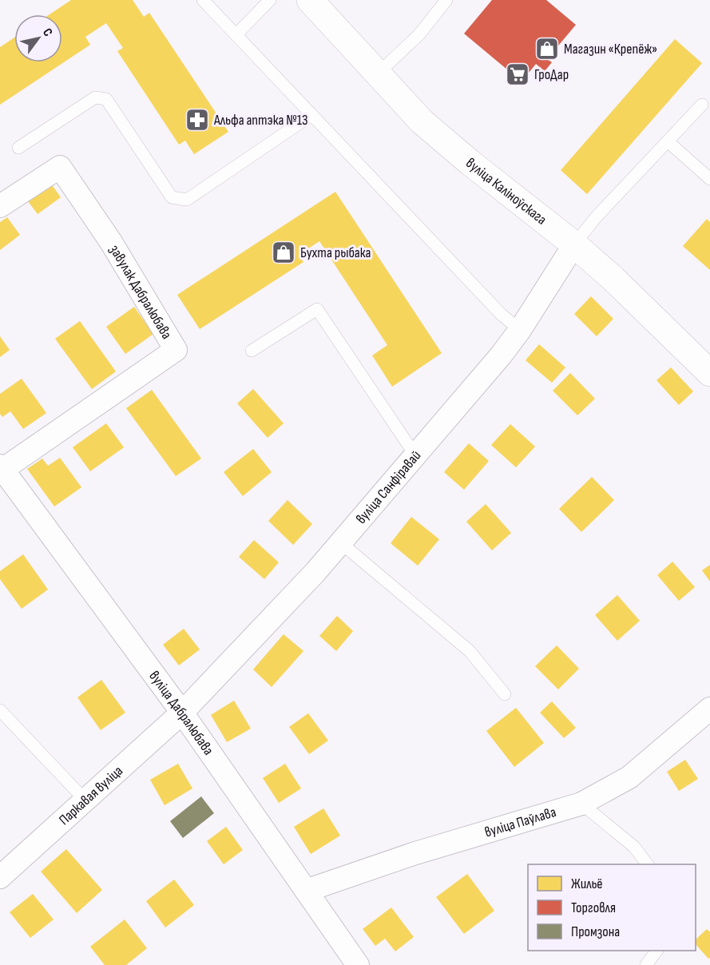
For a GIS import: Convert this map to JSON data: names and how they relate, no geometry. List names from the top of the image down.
{
  "streets": {
    "main road": ["вуліца Каліноўскага"],
    "street": [
      "завулак Дабралюбава",
      "вуліца Санфіравай",
      "вуліца Дабралюбава",
      "Паркавая вуліца",
      "вуліца Паўлава"
    ]
  },
  "crossings": [
    ["вуліца Каліноўскага", "вуліца Санфіравай"],
    ["завулак Дабралюбава", "вуліца Дабралюбава"],
    ["вуліца Санфіравай", "вуліца Дабралюбава"],
    ["вуліца Санфіравай", "Паркавая вуліца"],
    ["вуліца Дабралюбава", "Паркавая вуліца"],
    ["вуліца Дабралюбава", "вуліца Паўлава"]
  ],
  "places": {
    "shop": ["Магазин «Крепёж»", "Бухта рыбака"],
    "supermarket": ["ГроДар"],
    "pharmacy": ["Альфа аптэка №13"]
  },
  "legend": ["Жильё", "Торговля", "Промзона"],
  "north": "top right"
}
